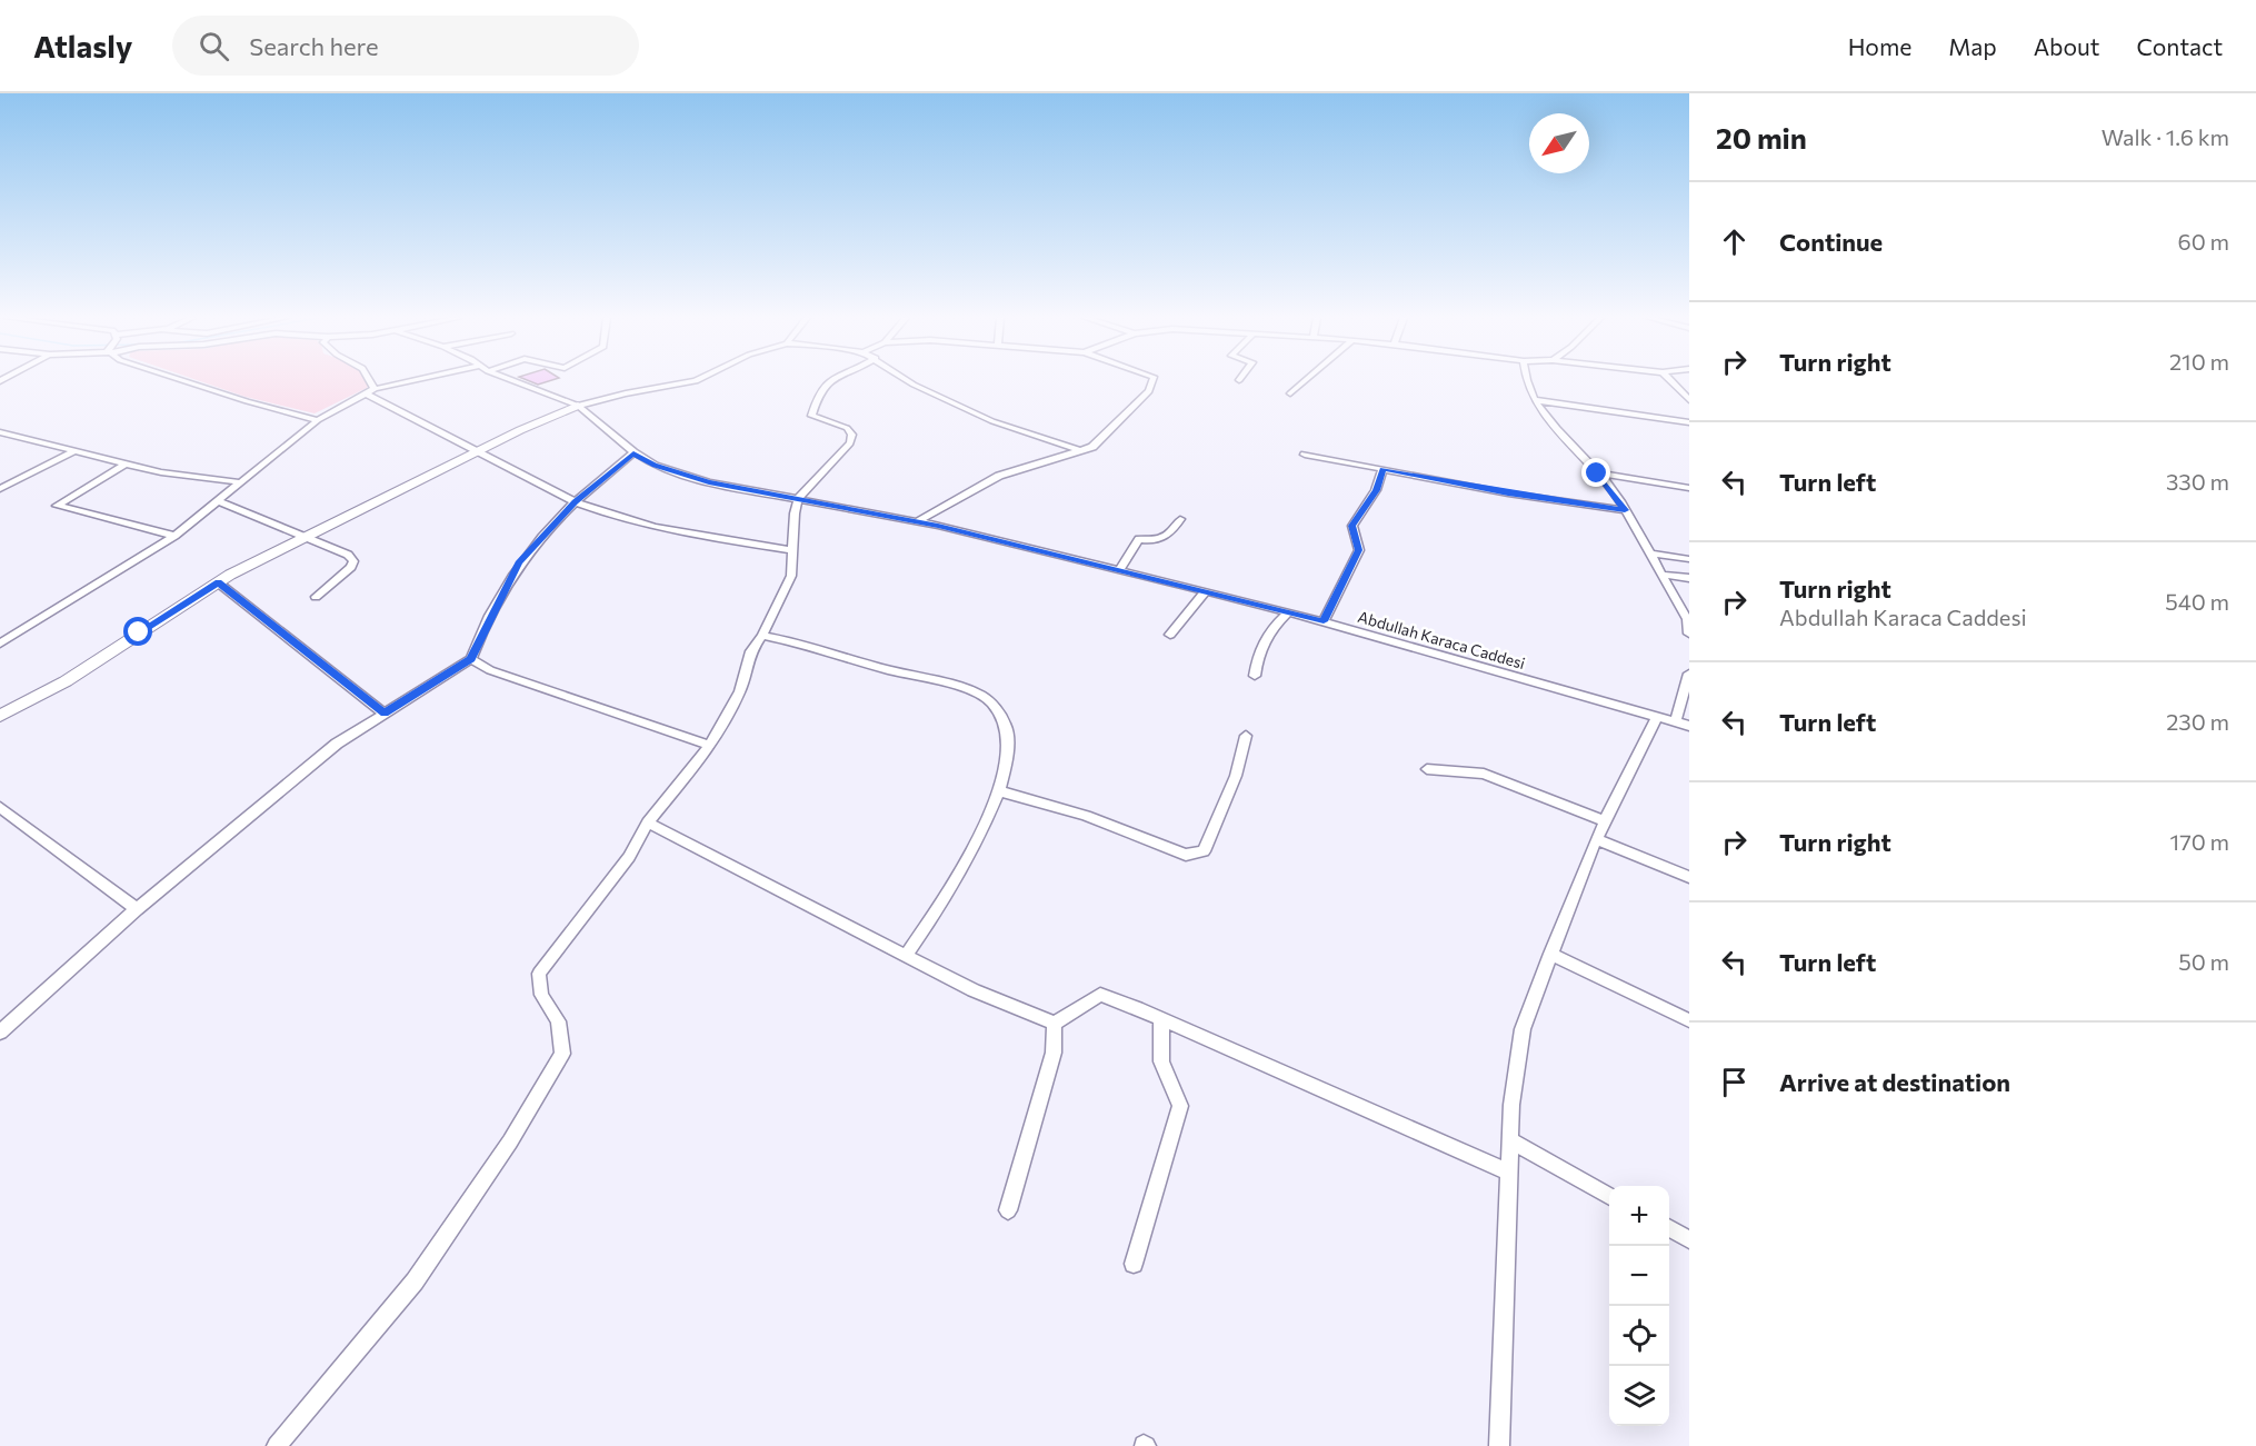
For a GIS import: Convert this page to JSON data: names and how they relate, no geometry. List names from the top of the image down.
{
  "streets": {
    "street": ["Abdullah Karaca Caddesi"]
  },
  "north": "bottom left",
  "page": {
    "header": "Atlasly",
    "search": "Search here",
    "nav": [
      "Home",
      "Map",
      "About",
      "Contact"
    ],
    "heading": ["20 min", "Walk · 1.6 km"],
    "list": [
      ["Continue", "60 m"],
      ["Turn right", "210 m"],
      ["Turn left", "330 m"],
      ["Turn right", "Abdullah Karaca Caddesi", "540 m"],
      ["Turn left", "230 m"],
      ["Turn right", "170 m"],
      ["Turn left", "50 m"],
      "Arrive at destination"
    ],
    "map_buttons": ["+", "−"]
  }
}
